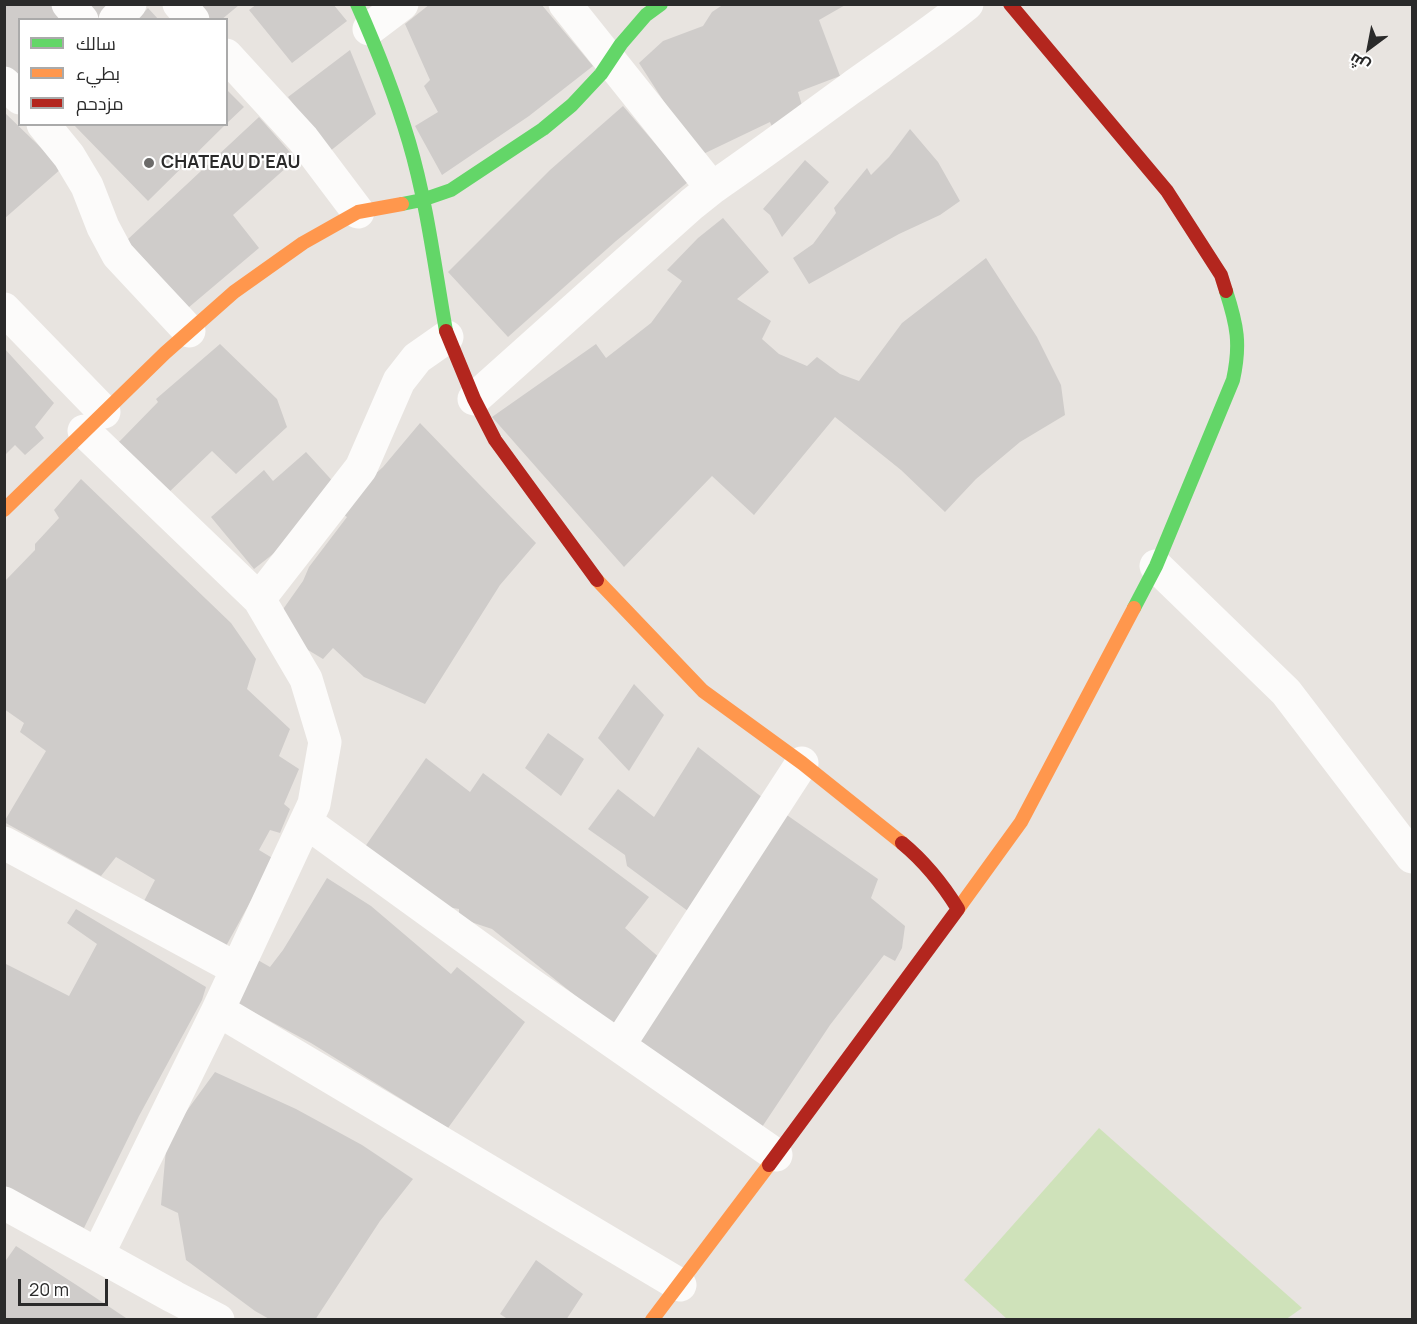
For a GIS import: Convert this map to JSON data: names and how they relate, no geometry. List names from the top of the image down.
{
  "places": ["CHATEAU D'EAU"],
  "legend": ["سالك", "بطيء", "مزدحم"],
  "scale_bar": "20 m",
  "north": "bottom left"
}
